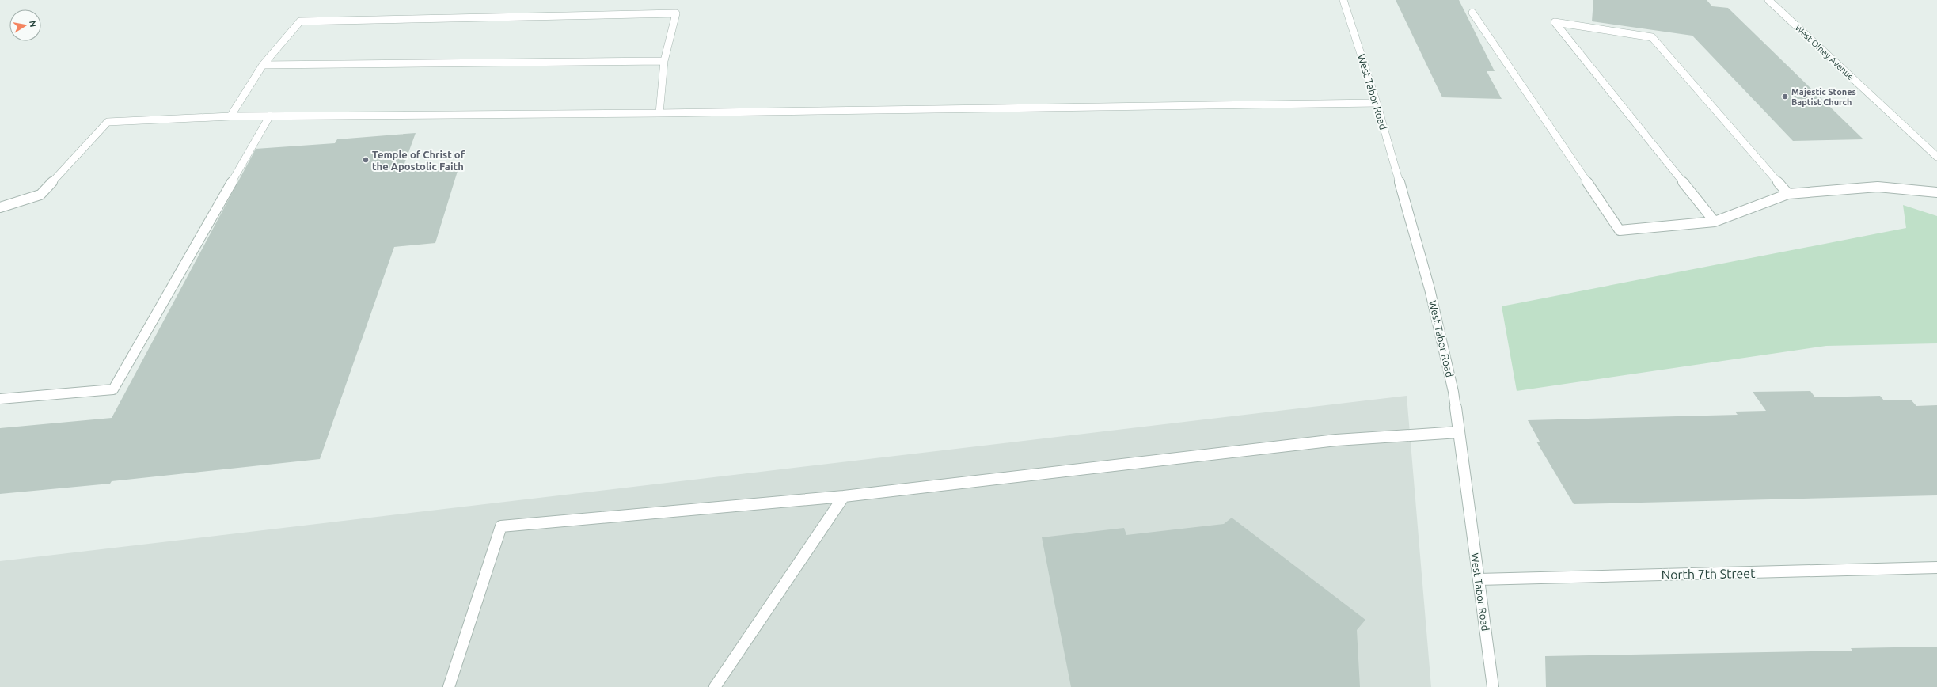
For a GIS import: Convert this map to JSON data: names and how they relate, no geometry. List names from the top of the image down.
{
  "streets": {
    "street": ["West Olney Avenue", "West Tabor Road", "North 7th Street"]
  },
  "crossings": [
    ["West Tabor Road", "North 7th Street"]
  ],
  "places": ["Majestic Stones Baptist Church", "Temple of Christ of the Apostolic Faith"],
  "north": "right"
}
